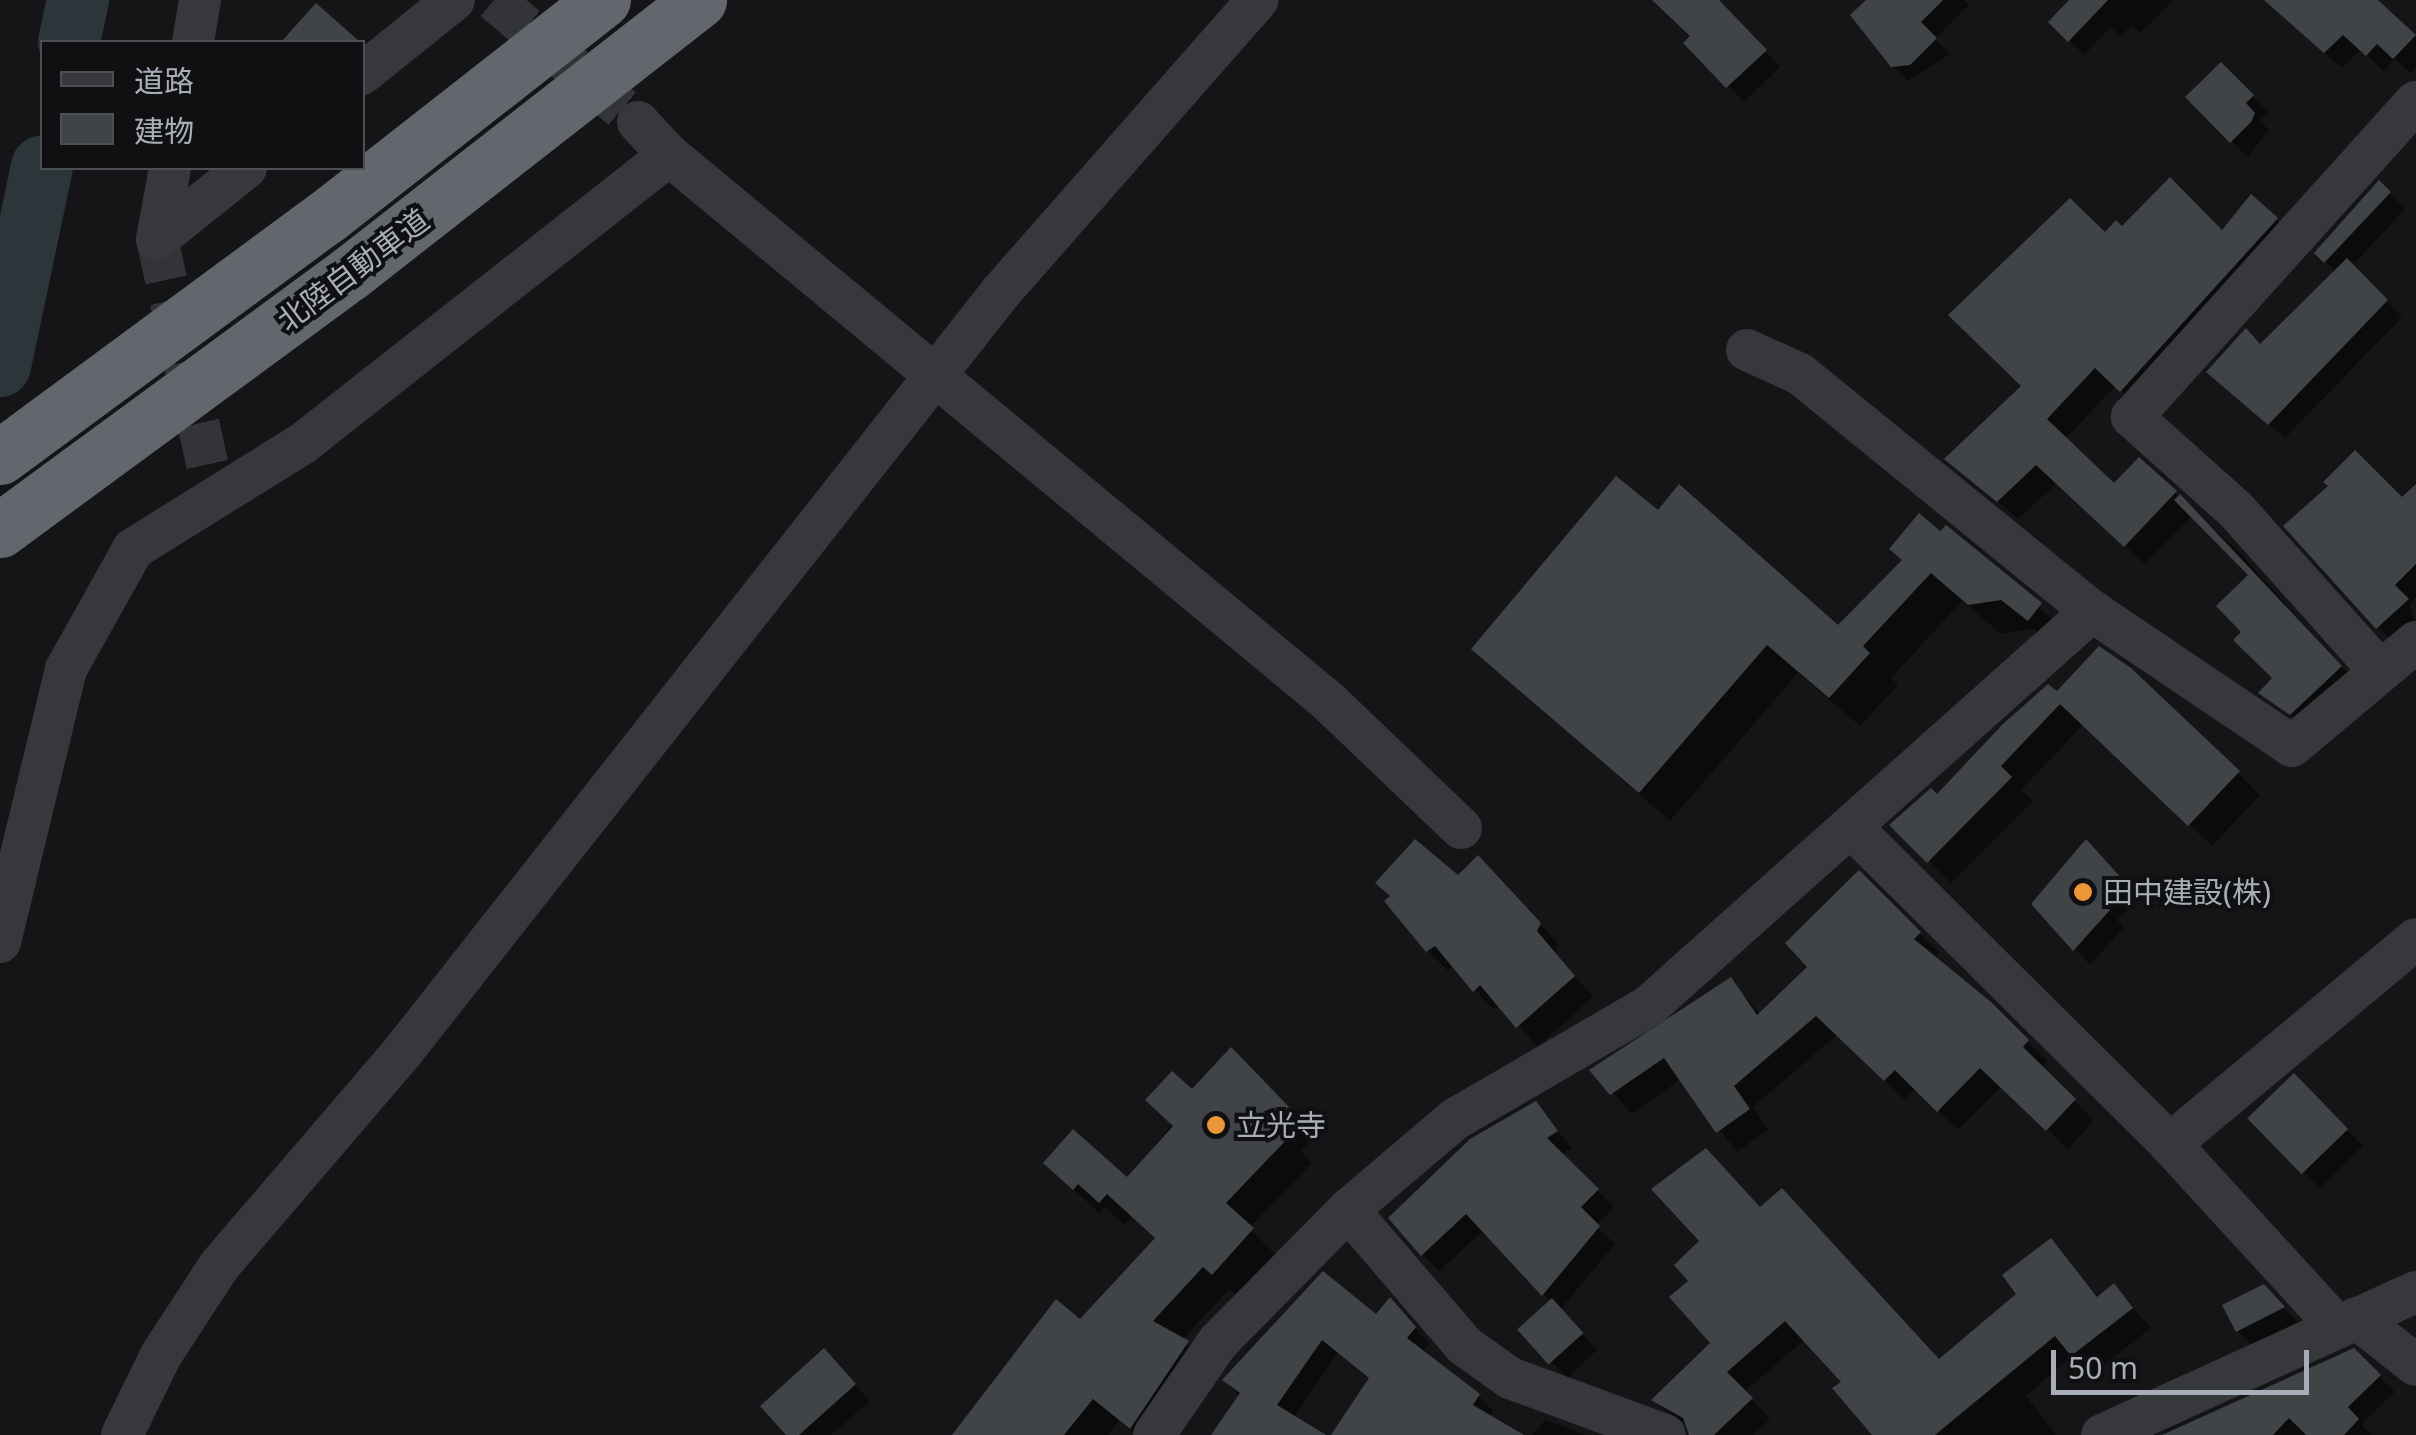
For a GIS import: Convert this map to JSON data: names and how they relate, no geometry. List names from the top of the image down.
{
  "streets": {
    "highway": ["北陸自動車道"]
  },
  "places": ["田中建設(株)", "立光寺"],
  "legend": ["道路", "建物"],
  "scale_bar": "50 m"
}
